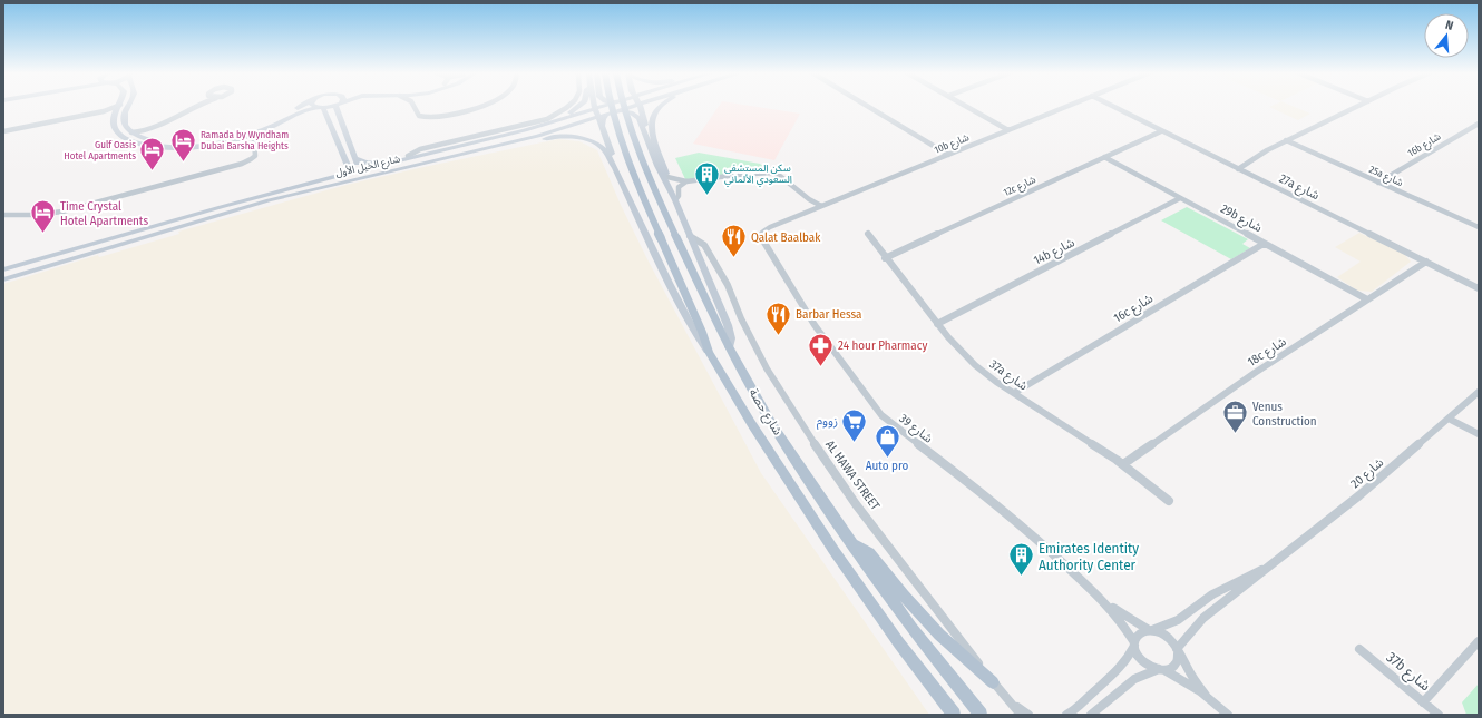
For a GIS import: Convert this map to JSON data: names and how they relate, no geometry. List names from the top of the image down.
{
  "streets": {
    "main road": ["شارع الخيل الأول", "شارع حصة"],
    "street": [
      "10b شارع",
      "16b شارع",
      "25a شارع",
      "12c شارع",
      "27a شارع",
      "29b شارع",
      "14b شارع",
      "16c شارع",
      "18c شارع",
      "37a شارع",
      "شارع 39",
      "شارع 20",
      "AL HAWA STREET",
      "37b شارع"
    ]
  },
  "crossings": [
    ["10b شارع", "شارع 39"],
    ["16b شارع", "25a شارع"],
    ["12c شارع", "27a شارع"],
    ["12c شارع", "29b شارع"],
    ["12c شارع", "37a شارع"],
    ["27a شارع", "18c شارع"],
    ["29b شارع", "14b شارع"],
    ["29b شارع", "16c شارع"],
    ["29b شارع", "18c شارع"],
    ["14b شارع", "37a شارع"],
    ["16c شارع", "37a شارع"],
    ["18c شارع", "37a شارع"],
    ["شارع 39", "شارع 20"]
  ],
  "places": {
    "hotel": ["Ramada by Wyndham Dubai Barsha Heights", "Gulf Oasis Hotel Apartments", "Time Crystal Hotel Apartments"],
    "building": ["سكن المستشفى السعودي الألماني", "Emirates Identity Authority Center"],
    "restaurant": ["Qalat Baalbak", "Barbar Hessa"],
    "pharmacy": ["24 hour Pharmacy"],
    "office": ["Venus Construction"],
    "supermarket": ["زووم"],
    "shop": ["Auto pro"]
  },
  "north": "top"
}
